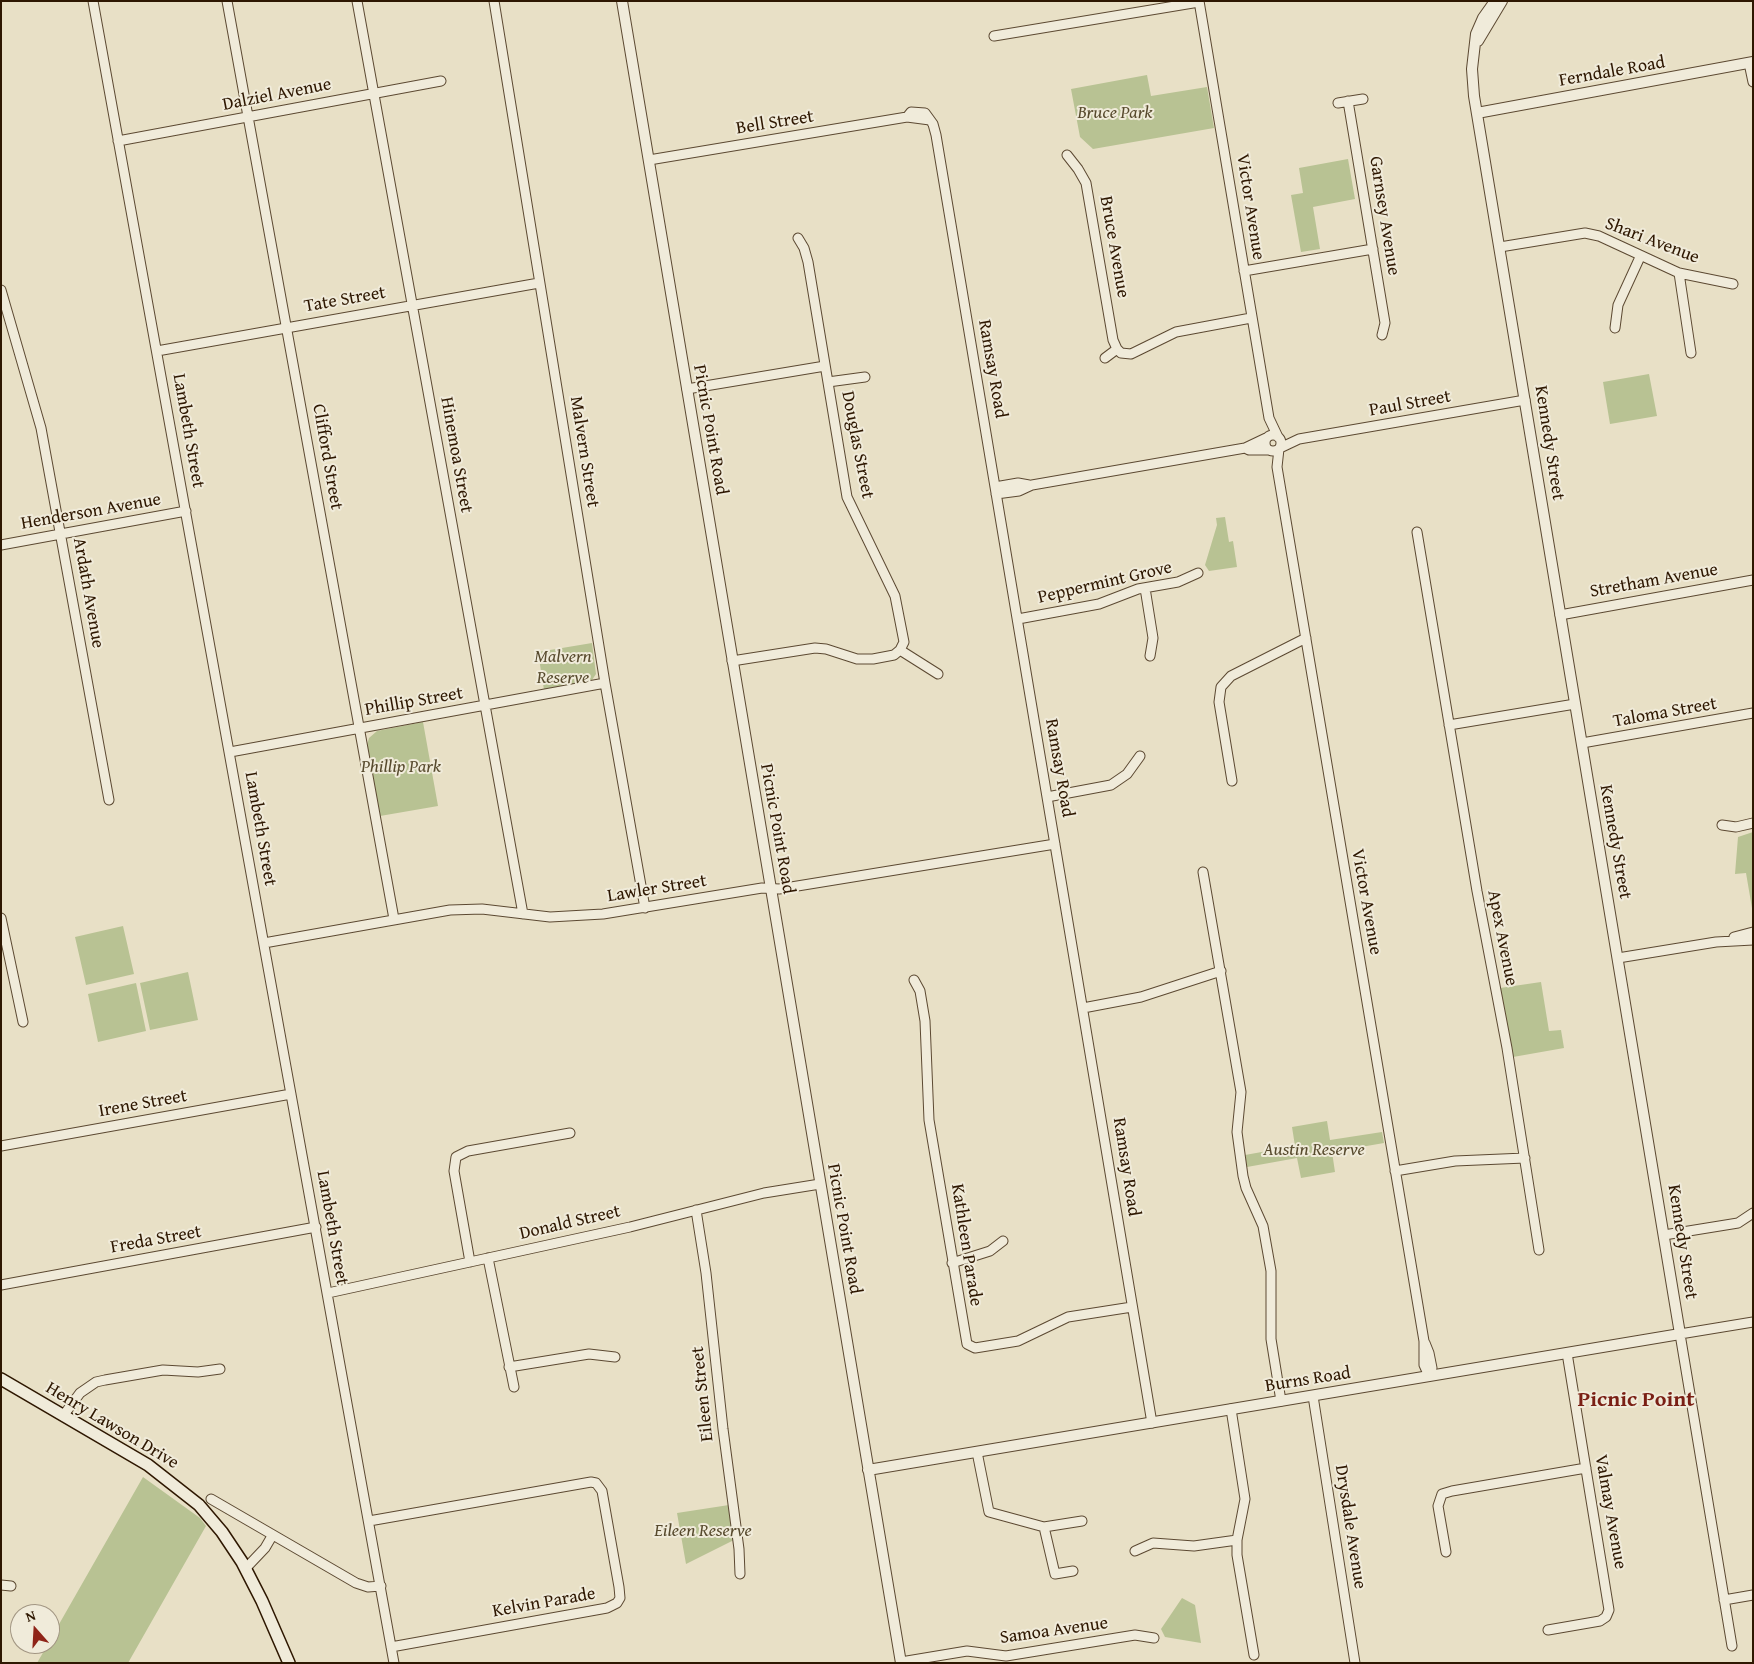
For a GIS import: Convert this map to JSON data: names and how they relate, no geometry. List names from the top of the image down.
{
  "streets": {
    "main road": ["Henry Lawson Drive"],
    "street": [
      "Ferndale Road",
      "Dalziel Avenue",
      "Bell Street",
      "Victor Avenue",
      "Garnsey Avenue",
      "Shari Avenue",
      "Bruce Avenue",
      "Tate Street",
      "Ramsay Road",
      "Paul Street",
      "Picnic Point Road",
      "Lambeth Street",
      "Kennedy Street",
      "Douglas Street",
      "Malvern Street",
      "Hinemoa Street",
      "Clifford Street",
      "Henderson Avenue",
      "Stretham Avenue",
      "Peppermint Grove",
      "Ardath Avenue",
      "Phillip Street",
      "Taloma Street",
      "Lawler Street",
      "Apex Avenue",
      "Irene Street",
      "Donald Street",
      "Freda Street",
      "Kathleen Parade",
      "Burns Road",
      "Eileen Street",
      "Valmay Avenue",
      "Drysdale Avenue",
      "Kelvin Parade",
      "Samoa Avenue"
    ]
  },
  "crossings": [
    ["Ferndale Road", "Kennedy Street"],
    ["Dalziel Avenue", "Lambeth Street"],
    ["Dalziel Avenue", "Hinemoa Street"],
    ["Dalziel Avenue", "Clifford Street"],
    ["Bell Street", "Ramsay Road"],
    ["Bell Street", "Picnic Point Road"],
    ["Victor Avenue", "Paul Street"],
    ["Victor Avenue", "Burns Road"],
    ["Shari Avenue", "Kennedy Street"],
    ["Tate Street", "Lambeth Street"],
    ["Tate Street", "Malvern Street"],
    ["Tate Street", "Hinemoa Street"],
    ["Tate Street", "Clifford Street"],
    ["Ramsay Road", "Peppermint Grove"],
    ["Ramsay Road", "Lawler Street"],
    ["Ramsay Road", "Kathleen Parade"],
    ["Ramsay Road", "Burns Road"],
    ["Paul Street", "Kennedy Street"],
    ["Picnic Point Road", "Lawler Street"],
    ["Picnic Point Road", "Donald Street"],
    ["Picnic Point Road", "Burns Road"],
    ["Picnic Point Road", "Samoa Avenue"],
    ["Lambeth Street", "Henderson Avenue"],
    ["Lambeth Street", "Phillip Street"],
    ["Lambeth Street", "Lawler Street"],
    ["Lambeth Street", "Irene Street"],
    ["Lambeth Street", "Donald Street"],
    ["Lambeth Street", "Freda Street"],
    ["Lambeth Street", "Kelvin Parade"],
    ["Kennedy Street", "Stretham Avenue"],
    ["Kennedy Street", "Taloma Street"],
    ["Kennedy Street", "Burns Road"],
    ["Malvern Street", "Phillip Street"],
    ["Malvern Street", "Lawler Street"],
    ["Hinemoa Street", "Phillip Street"],
    ["Hinemoa Street", "Lawler Street"],
    ["Clifford Street", "Phillip Street"],
    ["Clifford Street", "Lawler Street"],
    ["Henderson Avenue", "Ardath Avenue"],
    ["Donald Street", "Eileen Street"],
    ["Burns Road", "Valmay Avenue"],
    ["Burns Road", "Drysdale Avenue"]
  ],
  "districts": ["Picnic Point"],
  "parks": [
    "Bruce Park",
    "Malvern Reserve",
    "Phillip Park",
    "Austin Reserve",
    "Eileen Reserve"
  ],
  "north": "top"
}
